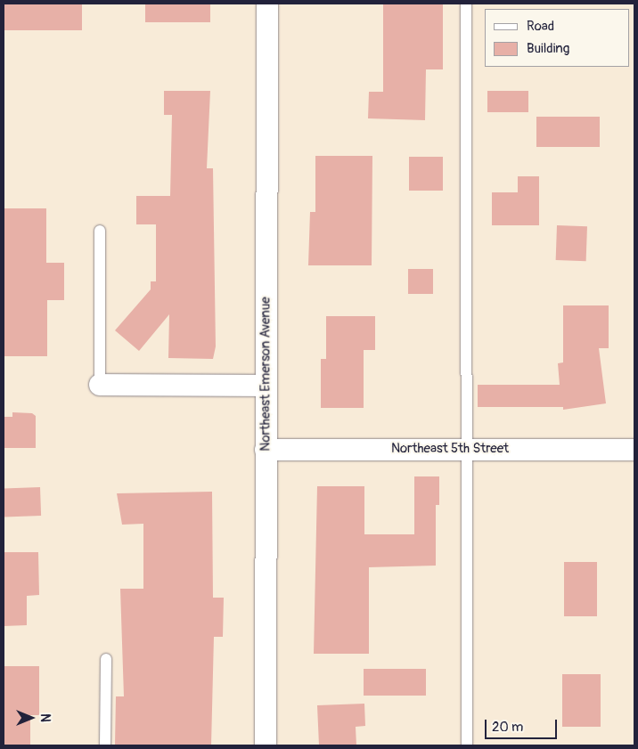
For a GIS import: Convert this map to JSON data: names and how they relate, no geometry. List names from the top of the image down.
{
  "streets": {
    "street": ["Northeast Emerson Avenue", "Northeast 5th Street"]
  },
  "crossings": [
    ["Northeast Emerson Avenue", "Northeast 5th Street"]
  ],
  "legend": ["Road", "Building"],
  "scale_bar": "20 m",
  "north": "right"
}
